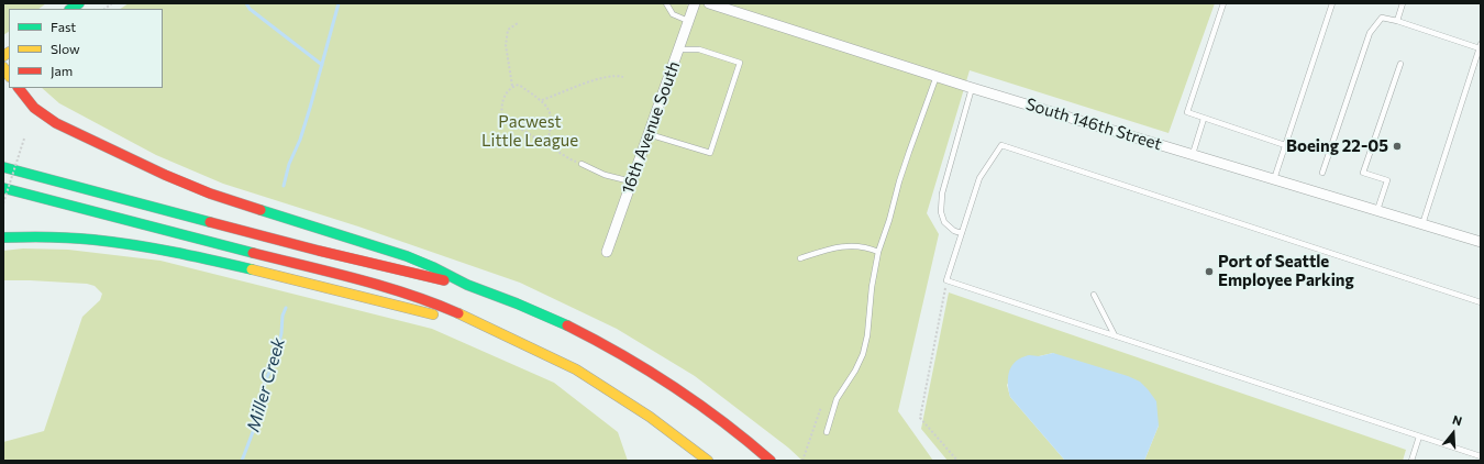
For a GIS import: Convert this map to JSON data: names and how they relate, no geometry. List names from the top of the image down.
{
  "streets": {
    "street": ["South 146th Street", "16th Avenue South"]
  },
  "water": ["Miller Creek"],
  "parks": ["Pacwest Little League"],
  "places": ["Boeing 22-05", "Port of Seattle Employee Parking"],
  "legend": ["Fast", "Slow", "Jam"],
  "north": "top"
}
